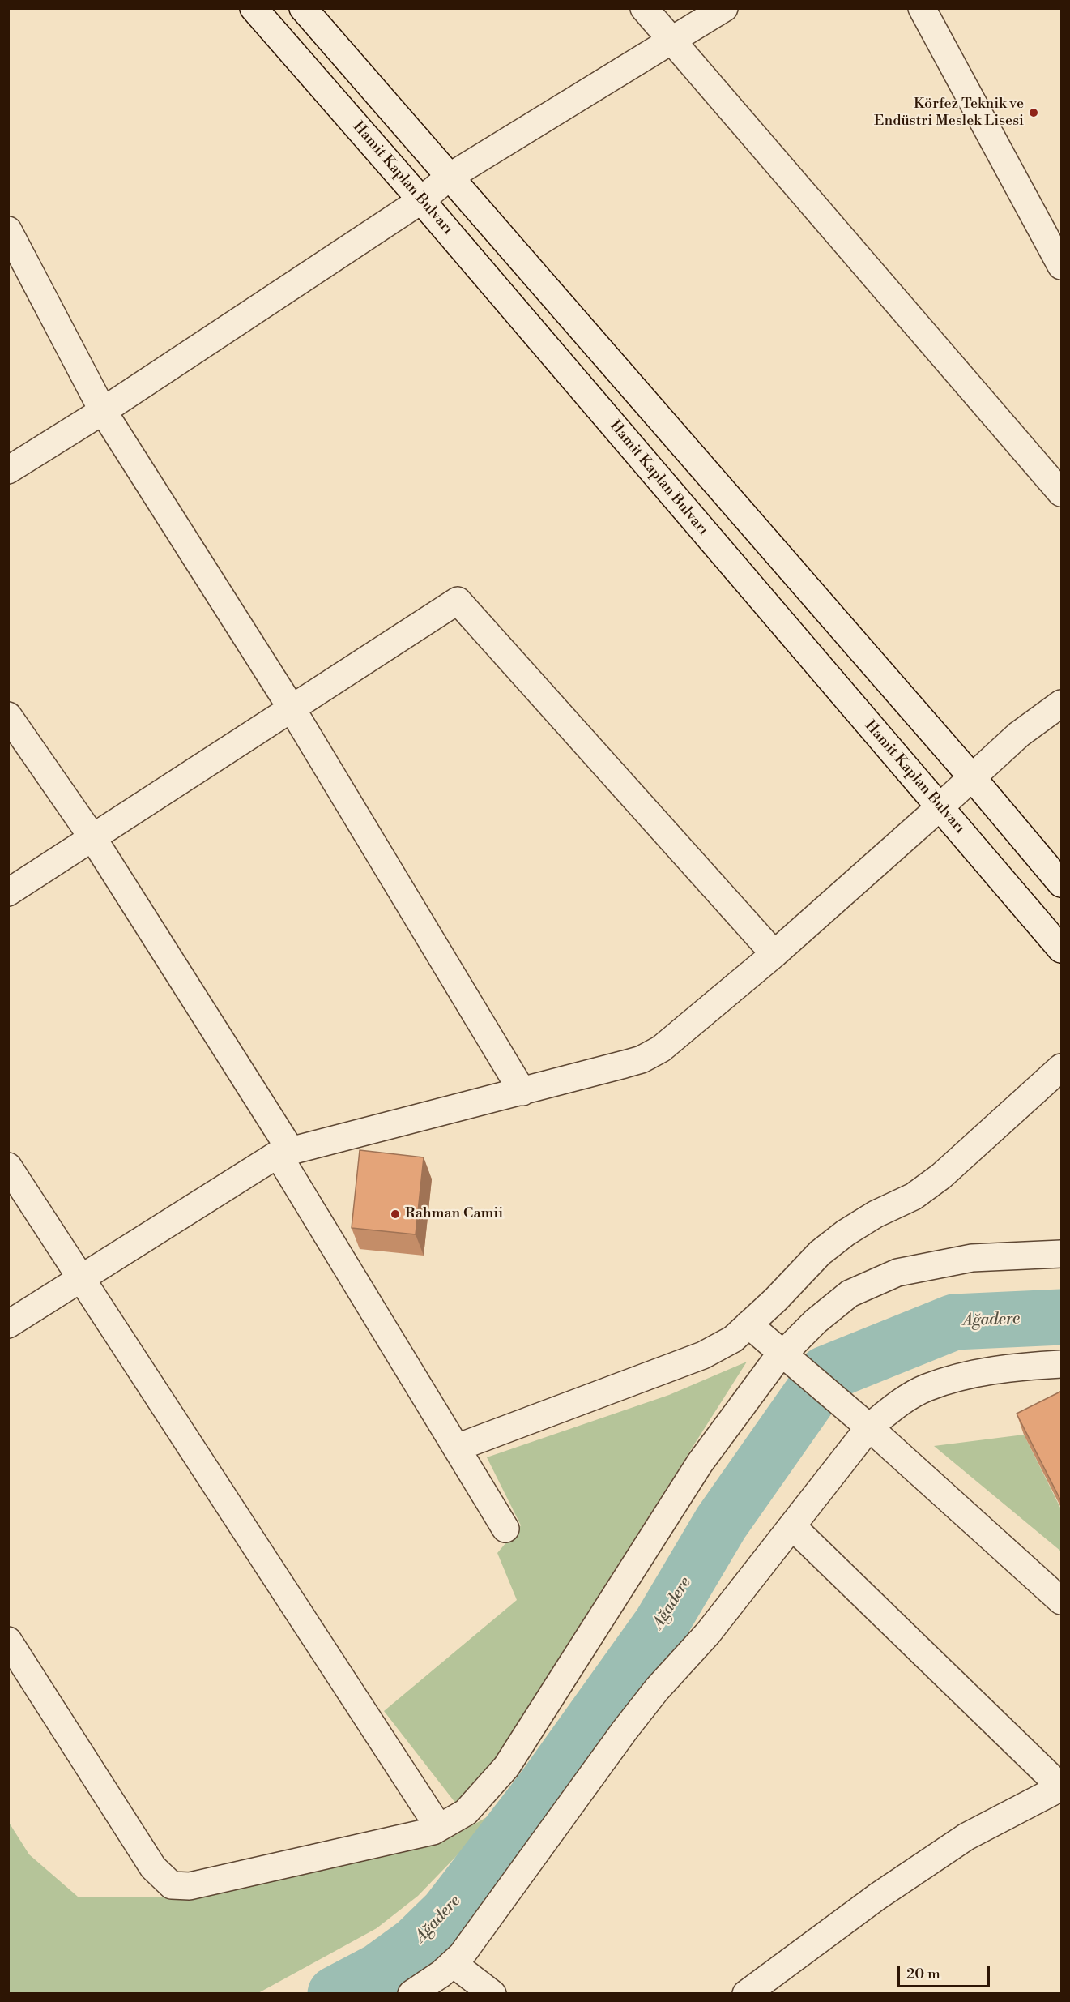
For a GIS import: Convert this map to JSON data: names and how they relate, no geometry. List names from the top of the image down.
{
  "streets": {
    "street": ["Hamit Kaplan Bulvarı"]
  },
  "water": ["Ağadere"],
  "places": ["Körfez Teknik ve Endüstri Meslek Lisesi", "Rahman Camii"],
  "scale_bar": "20 m"
}
